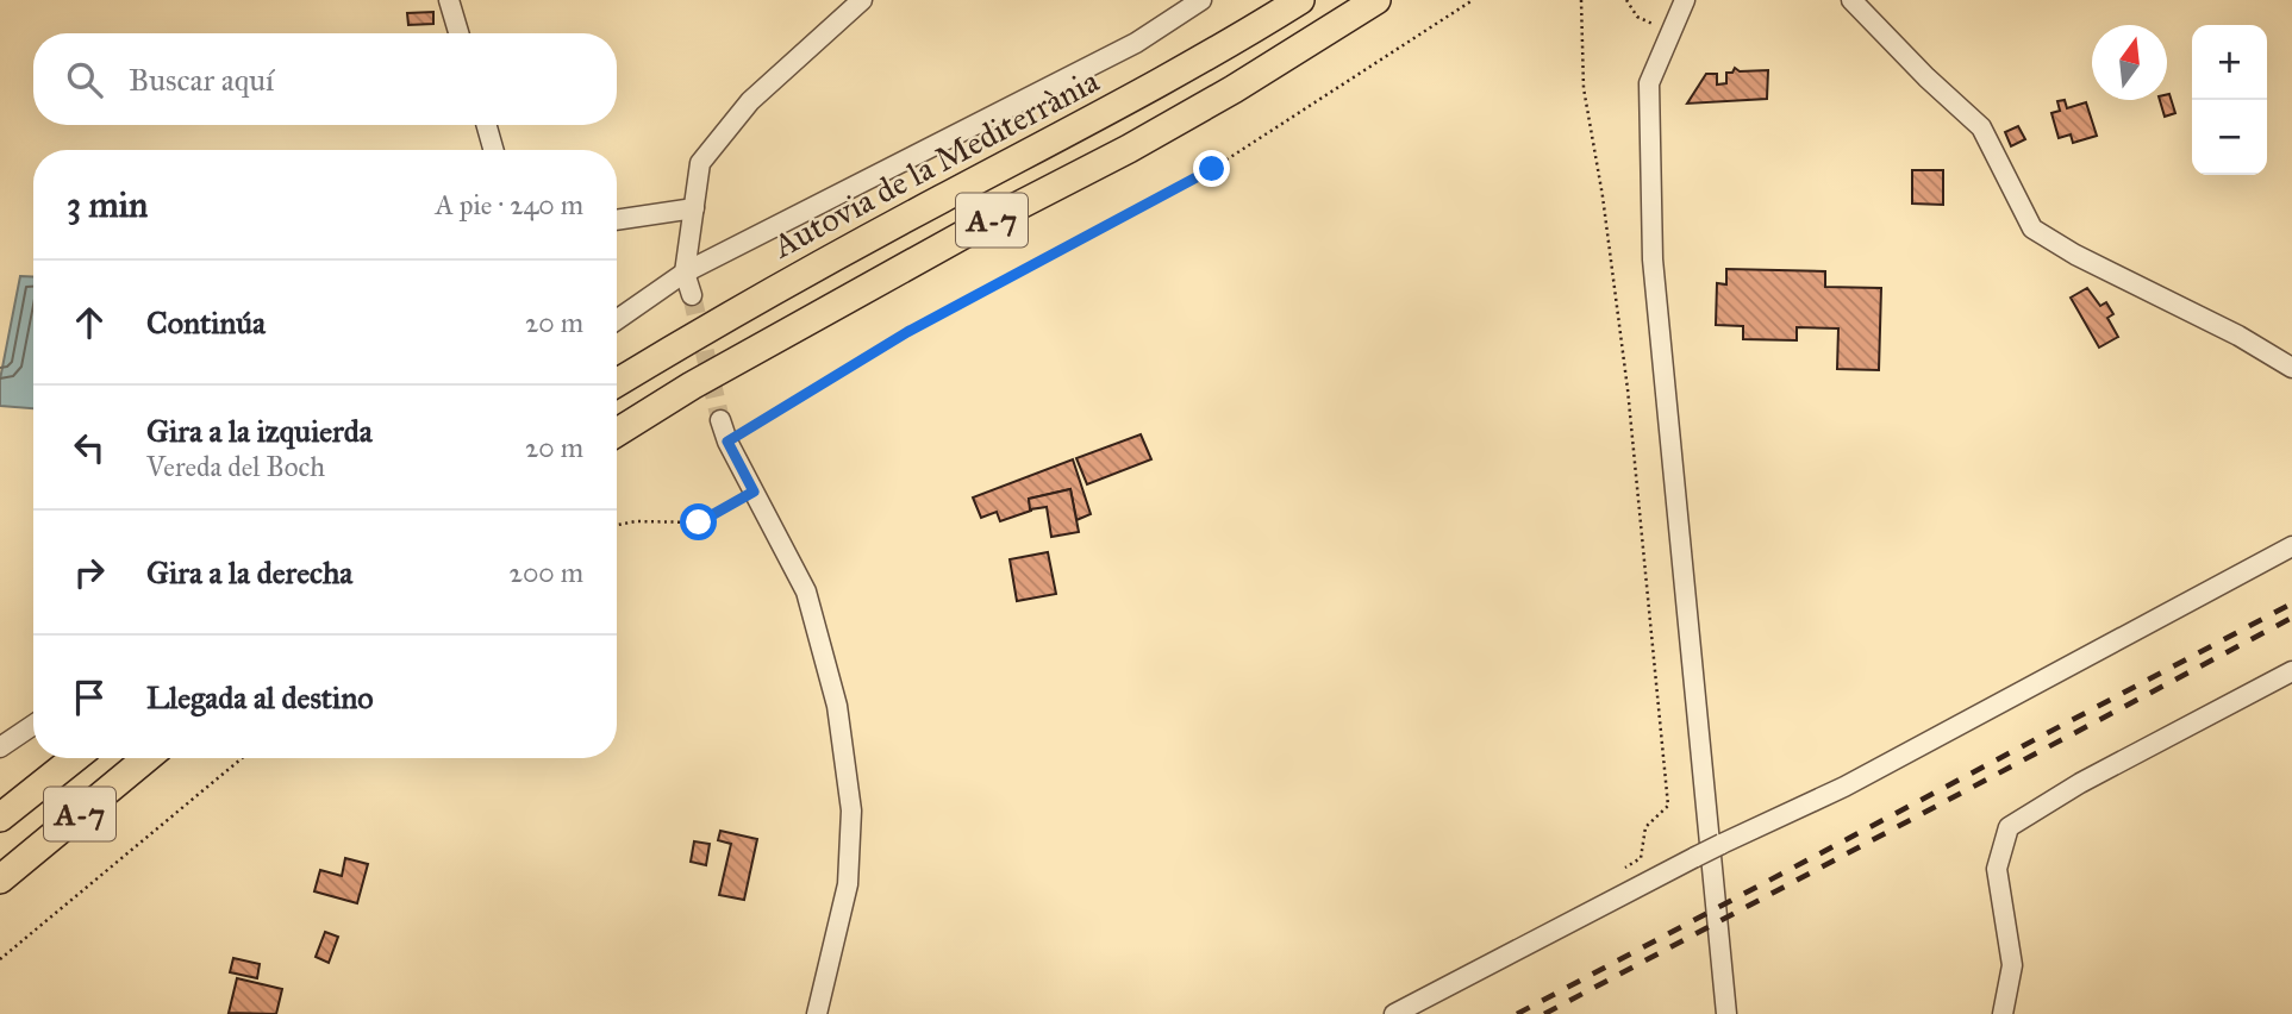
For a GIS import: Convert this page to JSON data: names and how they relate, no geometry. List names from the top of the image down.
{
  "streets": {
    "highway": ["Autovia de la Mediterrània", "A-7"]
  },
  "north": "top",
  "page": {
    "map_buttons": ["+", "−"],
    "search": "Buscar aquí",
    "heading": ["3 min", "A pie · 240 m"],
    "list": [
      ["Continúa", "20 m"],
      ["Gira a la izquierda", "Vereda del Boch", "20 m"],
      ["Gira a la derecha", "200 m"],
      "Llegada al destino"
    ]
  }
}
